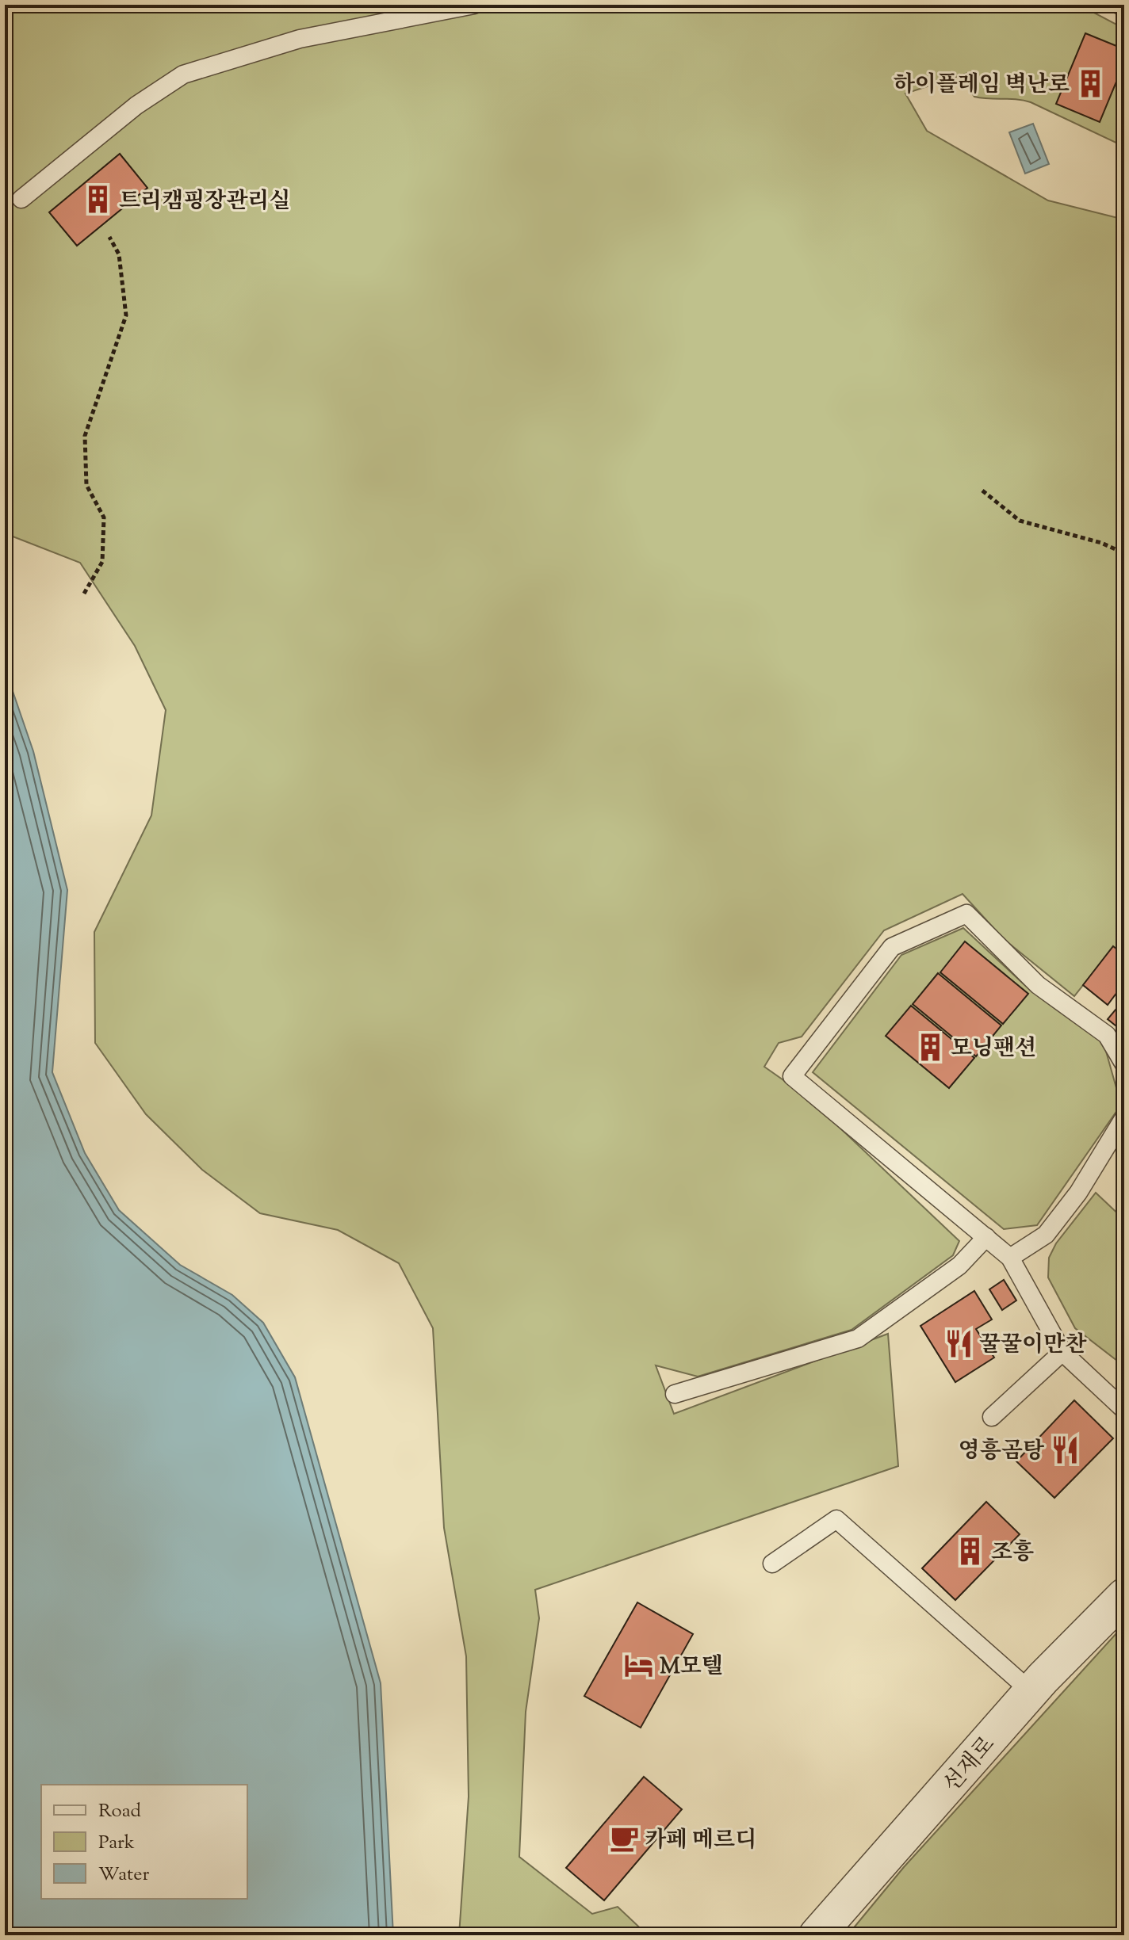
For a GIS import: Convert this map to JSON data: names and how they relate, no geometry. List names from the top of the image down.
{
  "streets": {
    "street": ["선재로"]
  },
  "places": {
    "building": [
      "하이플레임 벽난로",
      "트리캠핑장관리실",
      "모닝팬션",
      "조흥"
    ],
    "restaurant": ["꿀꿀이만찬", "영흥곰탕"],
    "hotel": ["M모텔"],
    "cafe": ["카페 메르디"]
  },
  "legend": ["Road", "Park", "Water"]
}
